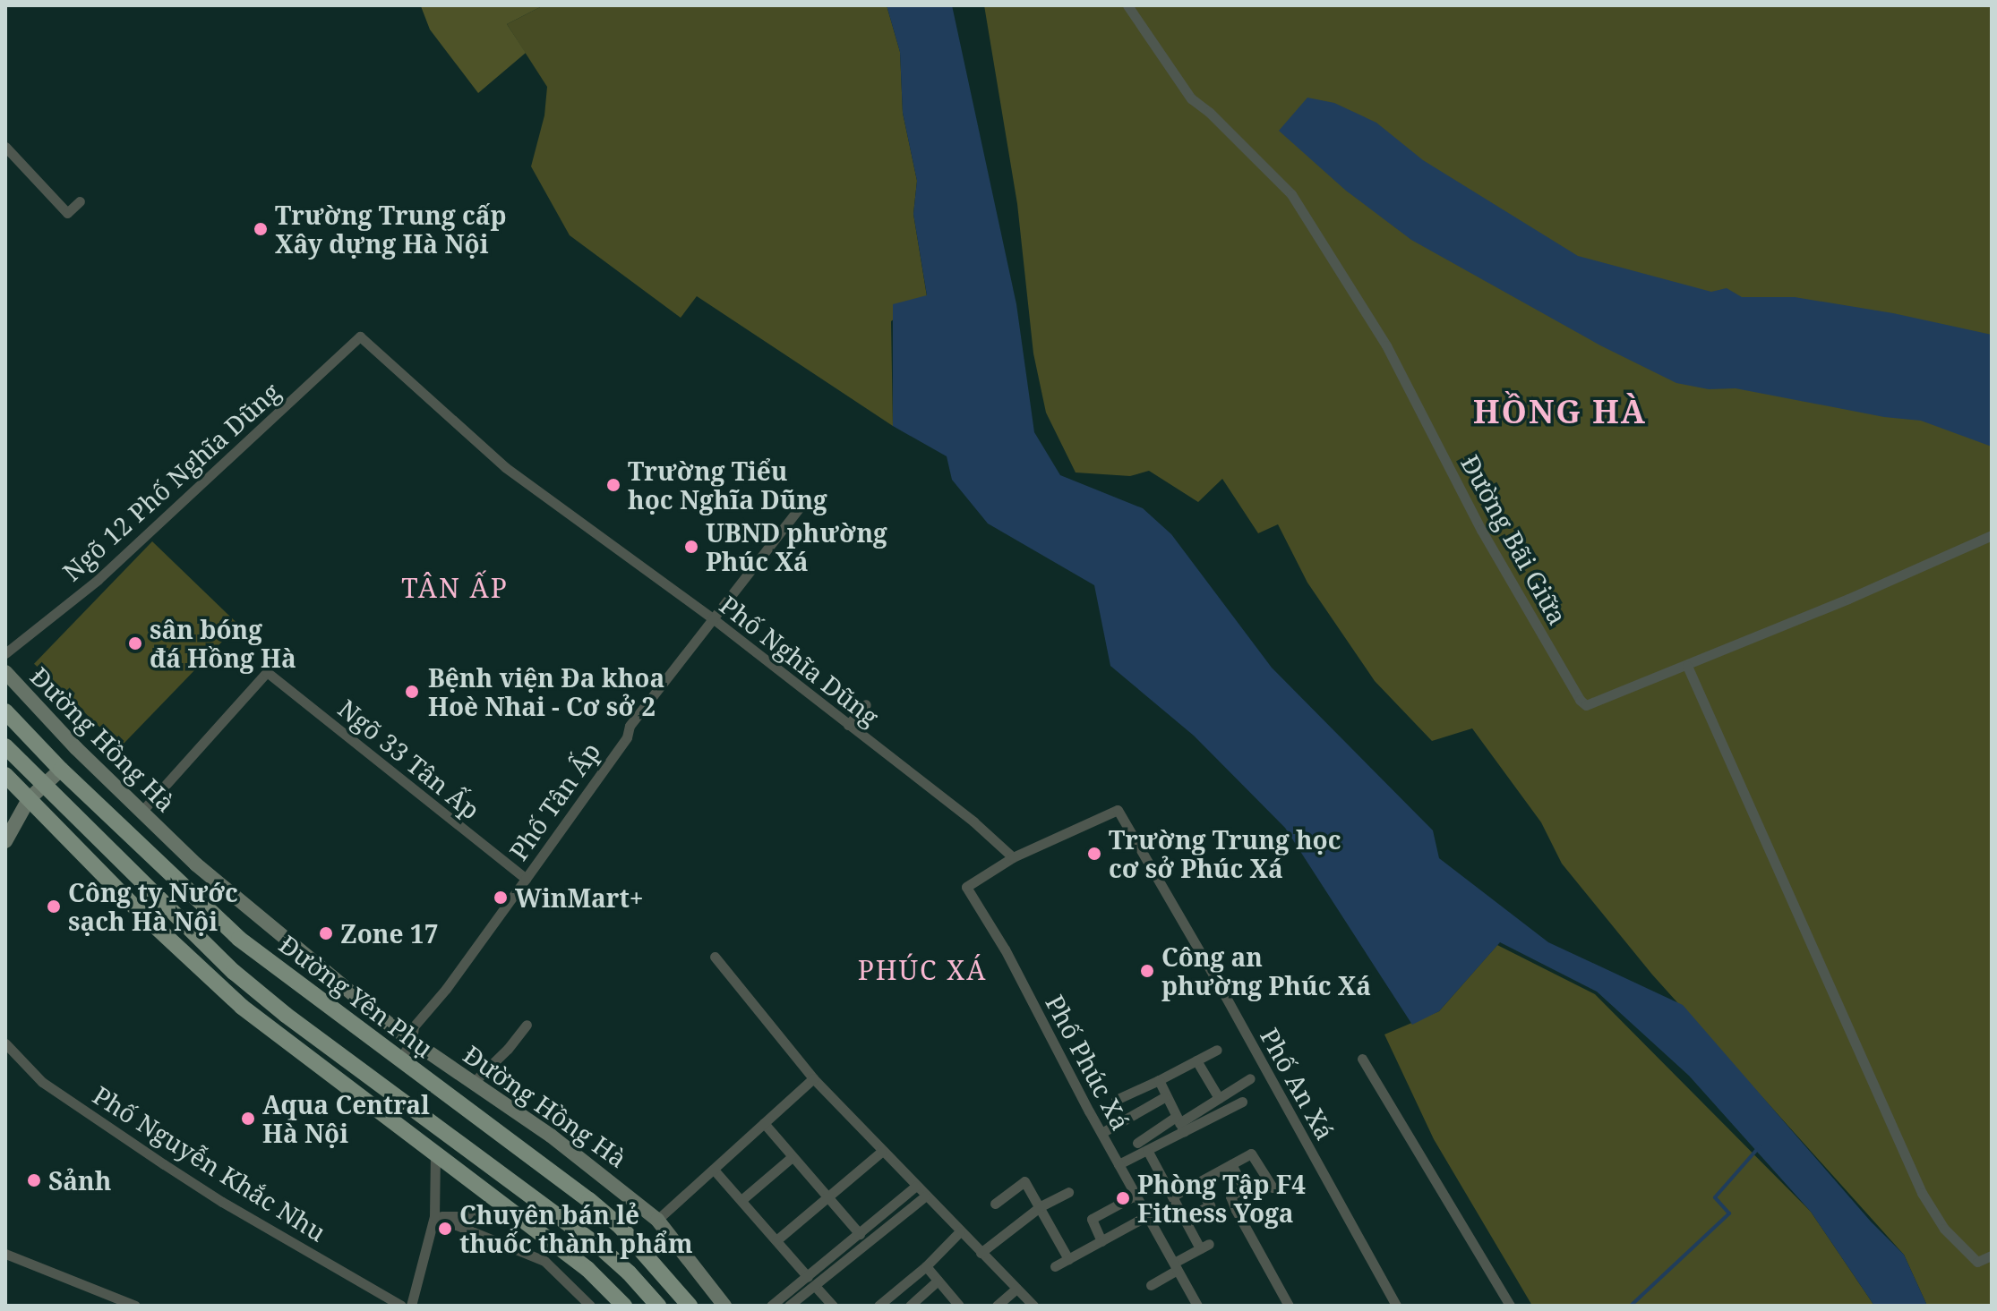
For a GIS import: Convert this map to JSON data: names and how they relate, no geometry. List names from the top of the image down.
{
  "streets": {
    "main road": ["Đường Yên Phụ"],
    "street": [
      "Ngõ 12 Phố Nghĩa Dũng",
      "Đường Bãi Giữa",
      "Phố Nghĩa Dũng",
      "Đường Hồng Hà",
      "Ngõ 33 Tân Ấp",
      "Phố Tân Ấp",
      "Phố Phúc Xá",
      "Phố An Xá",
      "Phố Nguyễn Khắc Nhu"
    ]
  },
  "crossings": [
    ["Ngõ 12 Phố Nghĩa Dũng", "Phố Nghĩa Dũng"],
    ["Phố Nghĩa Dũng", "Phố Tân Ấp"],
    ["Phố Nghĩa Dũng", "Phố Phúc Xá"],
    ["Phố Nghĩa Dũng", "Phố An Xá"],
    ["Đường Hồng Hà", "Ngõ 33 Tân Ấp"],
    ["Đường Hồng Hà", "Phố Tân Ấp"],
    ["Ngõ 33 Tân Ấp", "Phố Tân Ấp"],
    ["Phố Tân Ấp", "Đường Yên Phụ"],
    ["Phố Phúc Xá", "Phố An Xá"]
  ],
  "districts": ["HỒNG HÀ", "TÂN ẤP", "PHÚC XÁ"],
  "places": [
    "Trường Trung cấp Xây dựng Hà Nội",
    "Trường Tiểu học Nghĩa Dũng",
    "UBND phường Phúc Xá",
    "sân bóng đá Hồng Hà",
    "Bệnh viện Đa khoa Hoè Nhai - Cơ sở 2",
    "Trường Trung học cơ sở Phúc Xá",
    "WinMart+",
    "Công ty Nước sạch Hà Nội",
    "Zone 17",
    "Công an phường Phúc Xá",
    "Aqua Central Hà Nội",
    "Sảnh",
    "Phòng Tập F4 Fitness Yoga",
    "Chuyên bán lẻ thuốc thành phẩm"
  ]
}
